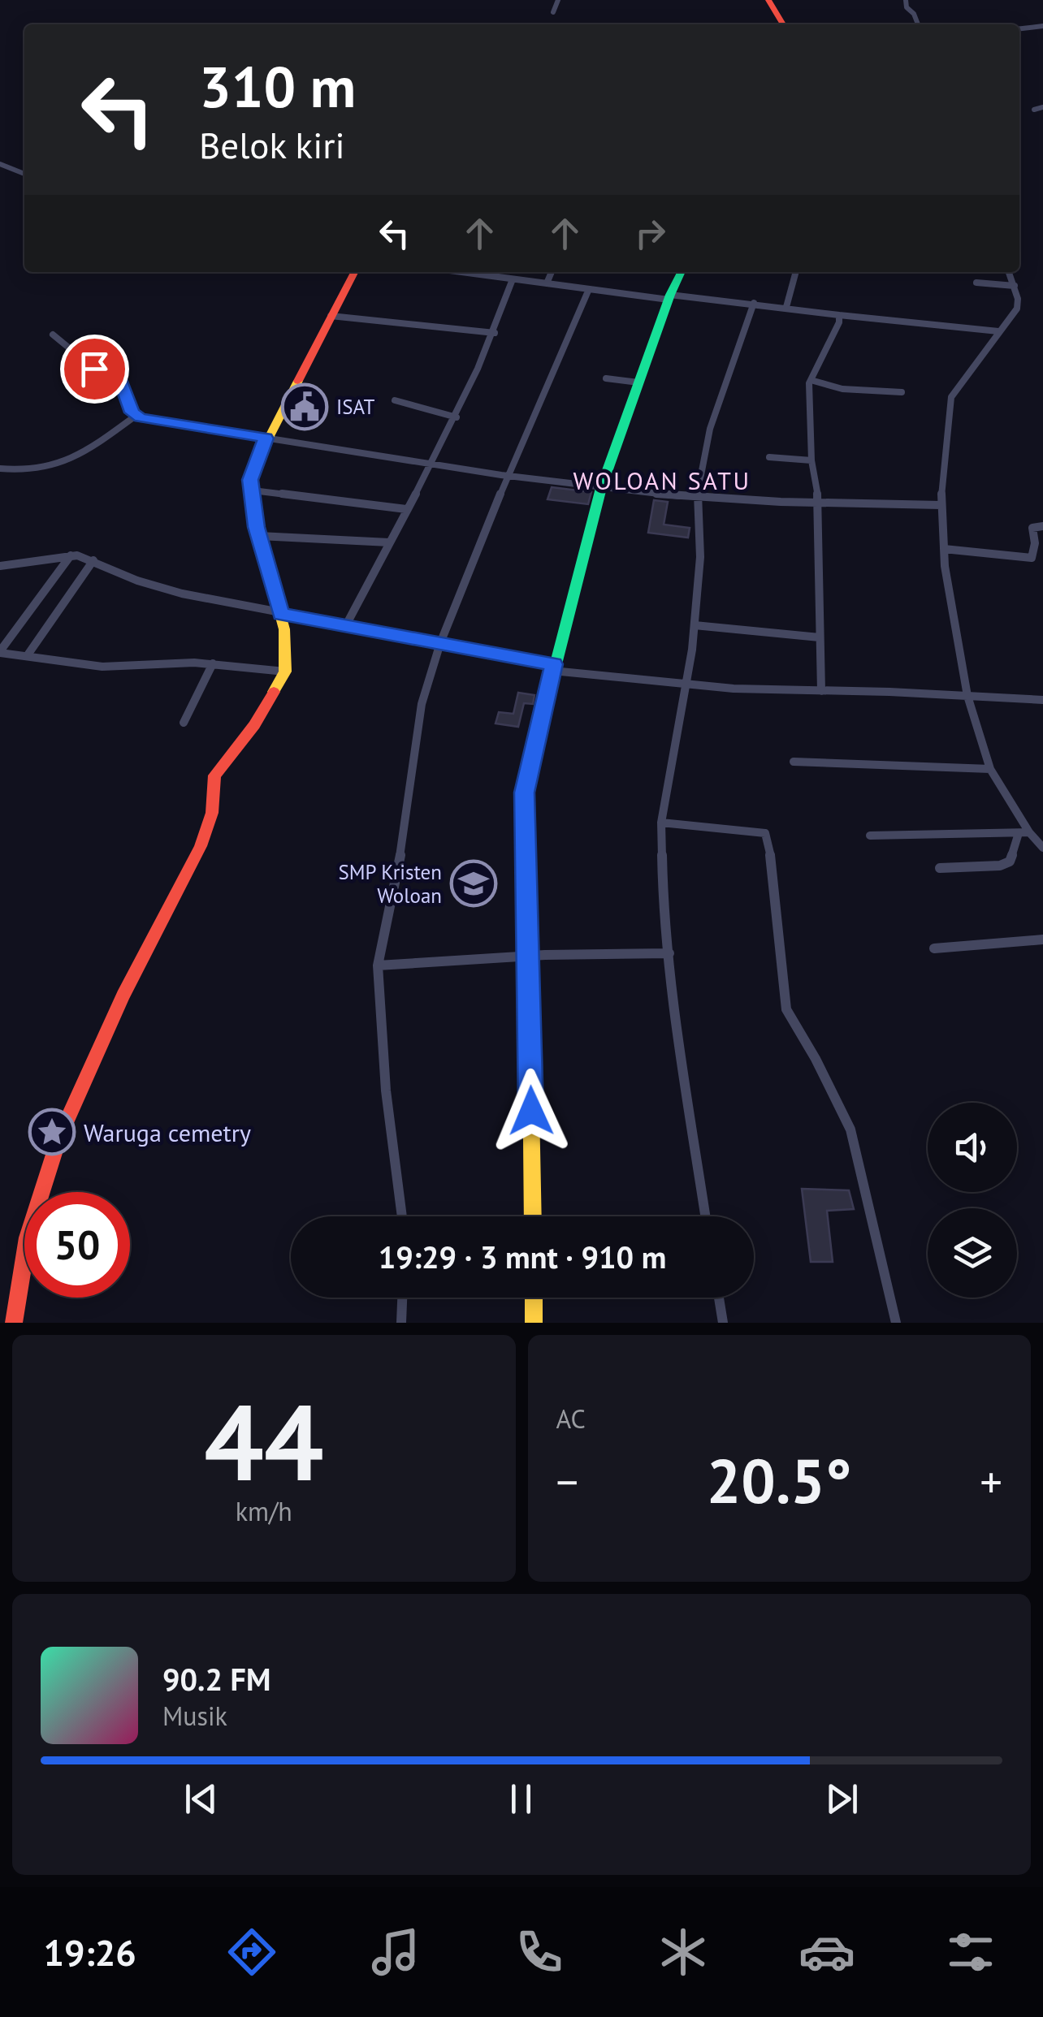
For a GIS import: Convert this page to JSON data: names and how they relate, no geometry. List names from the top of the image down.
{
  "districts": ["WOLOAN SATU"],
  "places": {
    "public building": ["ISAT"],
    "school or university": ["SMP Kristen Woloan"],
    "place": ["Waruga cemetry"]
  },
  "page": {
    "turn": ["310 m", "Belok kiri"],
    "limit": "50",
    "trip": "19:29 · 3 mnt · 910 m",
    "tile": [
      ["44", "km/h"],
      "AC"
    ],
    "heat": ["−", "20.5°", "+"],
    "song": ["90.2 FM", "Musik"],
    "tabs": "19:26"
  }
}
